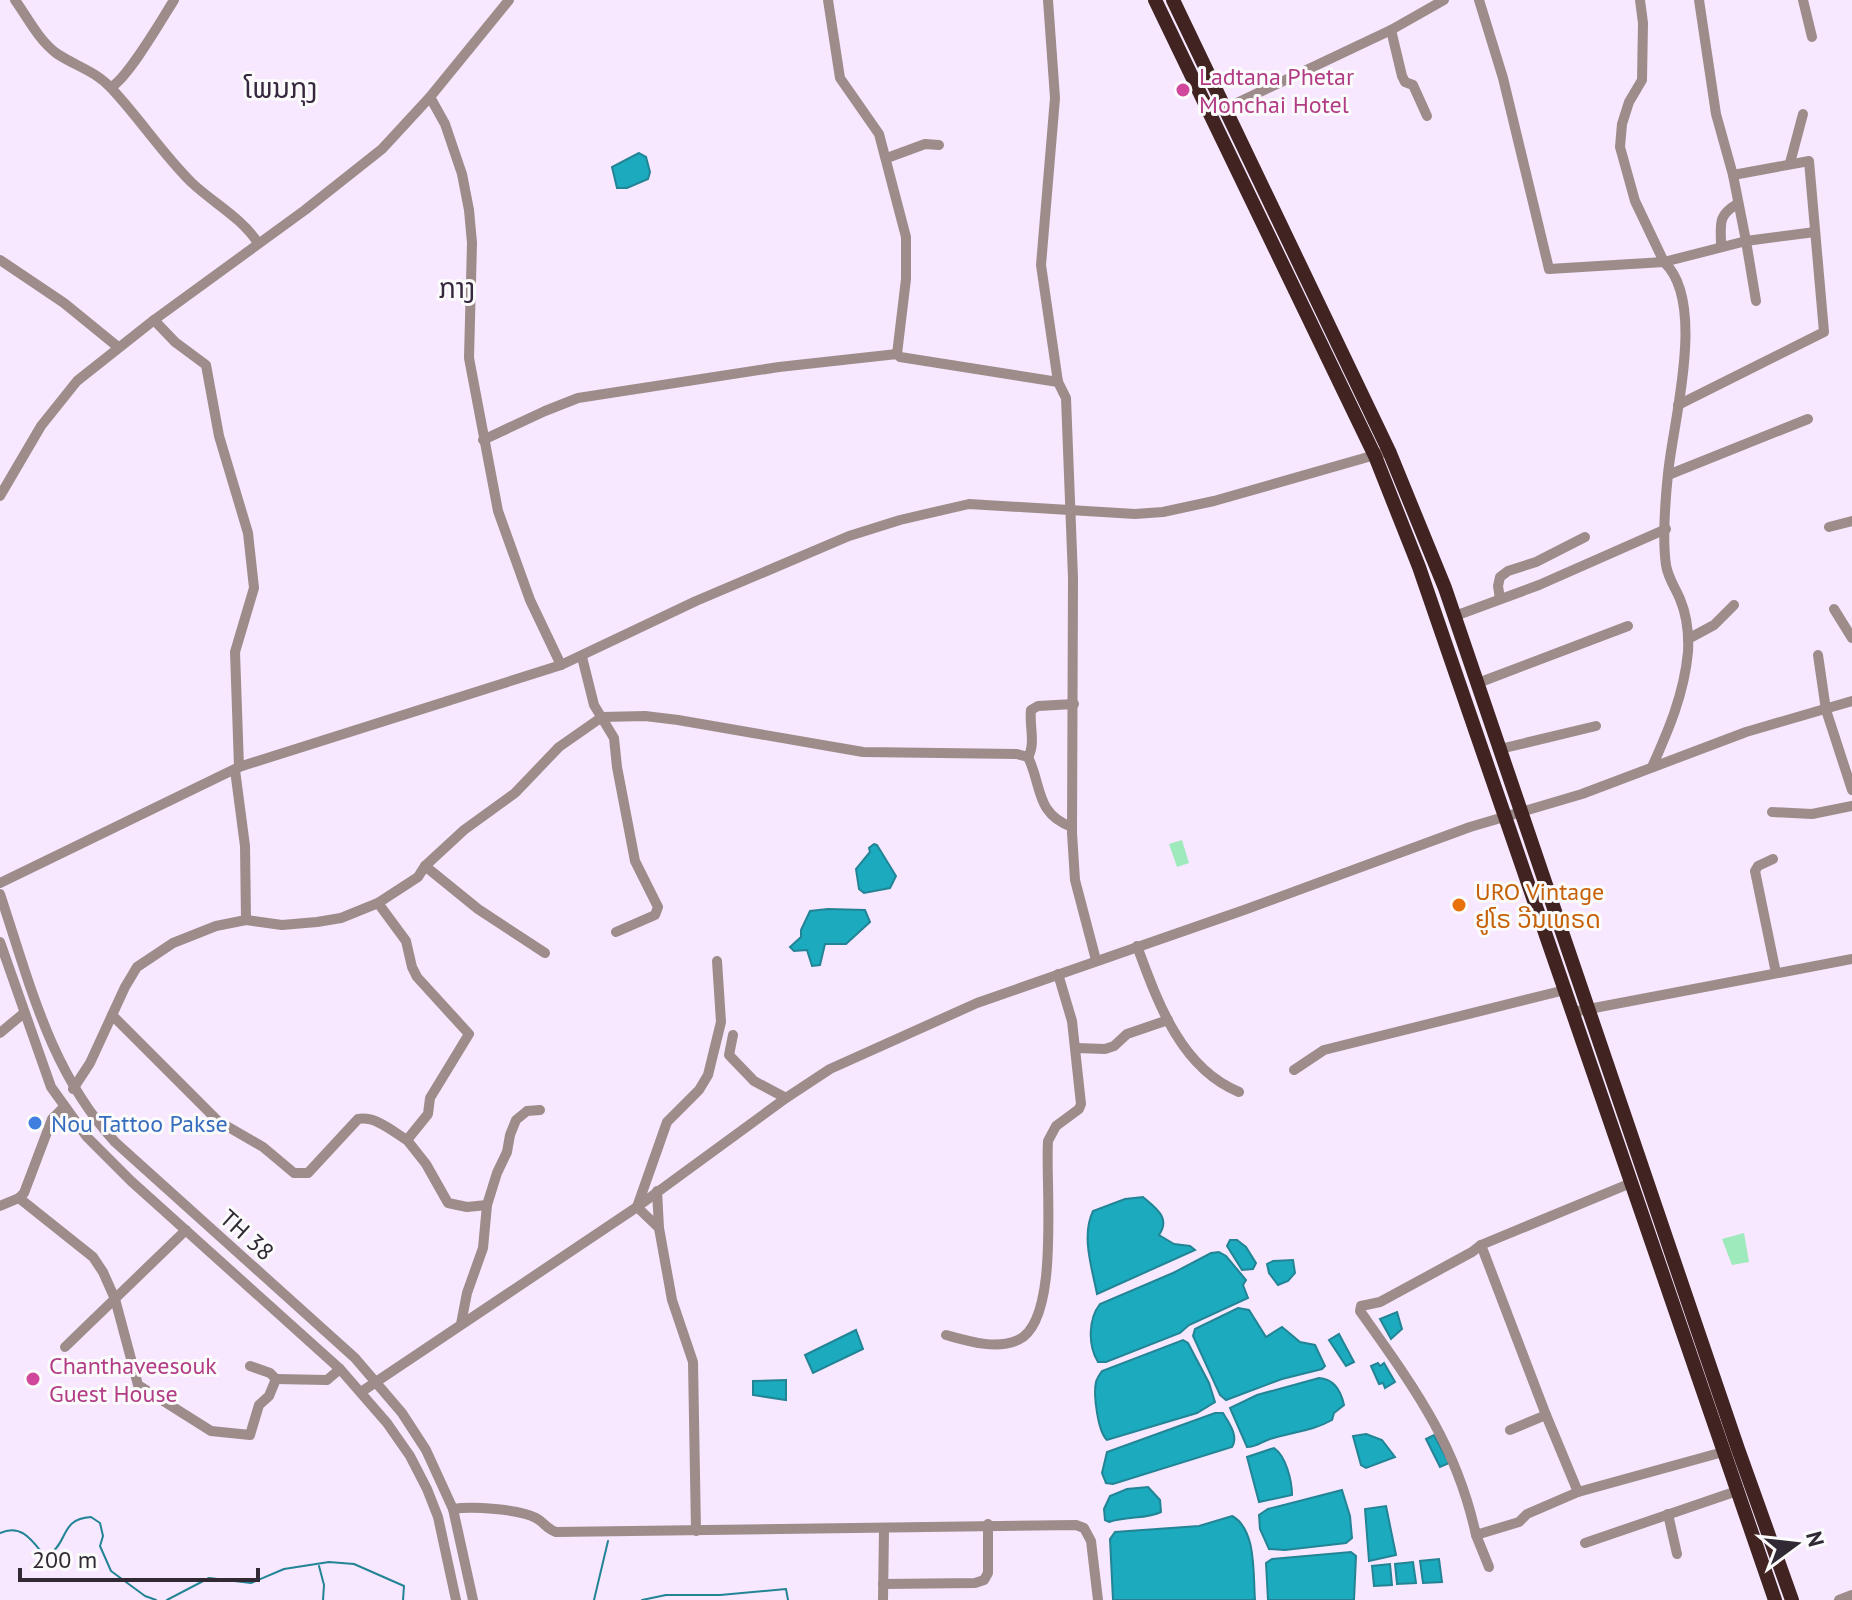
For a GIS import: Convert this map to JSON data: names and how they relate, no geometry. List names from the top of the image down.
{
  "streets": {
    "street": ["TH 38"]
  },
  "districts": ["ໂພນກຸງ", "ກາງ"],
  "places": [
    "Ladtana Phetar Monchai Hotel",
    "URO Vintage ຢູໂຣ ວີນເທຣດ",
    "Nou Tattoo Pakse",
    "Chanthaveesouk Guest House"
  ],
  "scale_bar": "200 m",
  "north": "right"
}
